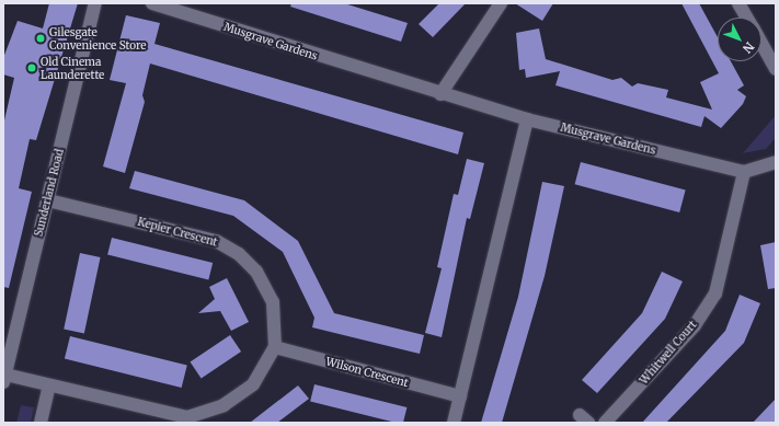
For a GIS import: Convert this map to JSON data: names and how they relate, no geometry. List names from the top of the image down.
{
  "streets": {
    "street": [
      "Musgrave Gardens",
      "Sunderland Road",
      "Kepier Crescent",
      "Whitwell Court",
      "Wilson Crescent"
    ]
  },
  "crossings": [
    ["Musgrave Gardens", "Whitwell Court"],
    ["Sunderland Road", "Kepier Crescent"],
    ["Kepier Crescent", "Wilson Crescent"]
  ],
  "places": ["Gilesgate Convenience Store", "Old Cinema Launderette"],
  "north": "bottom right"
}
